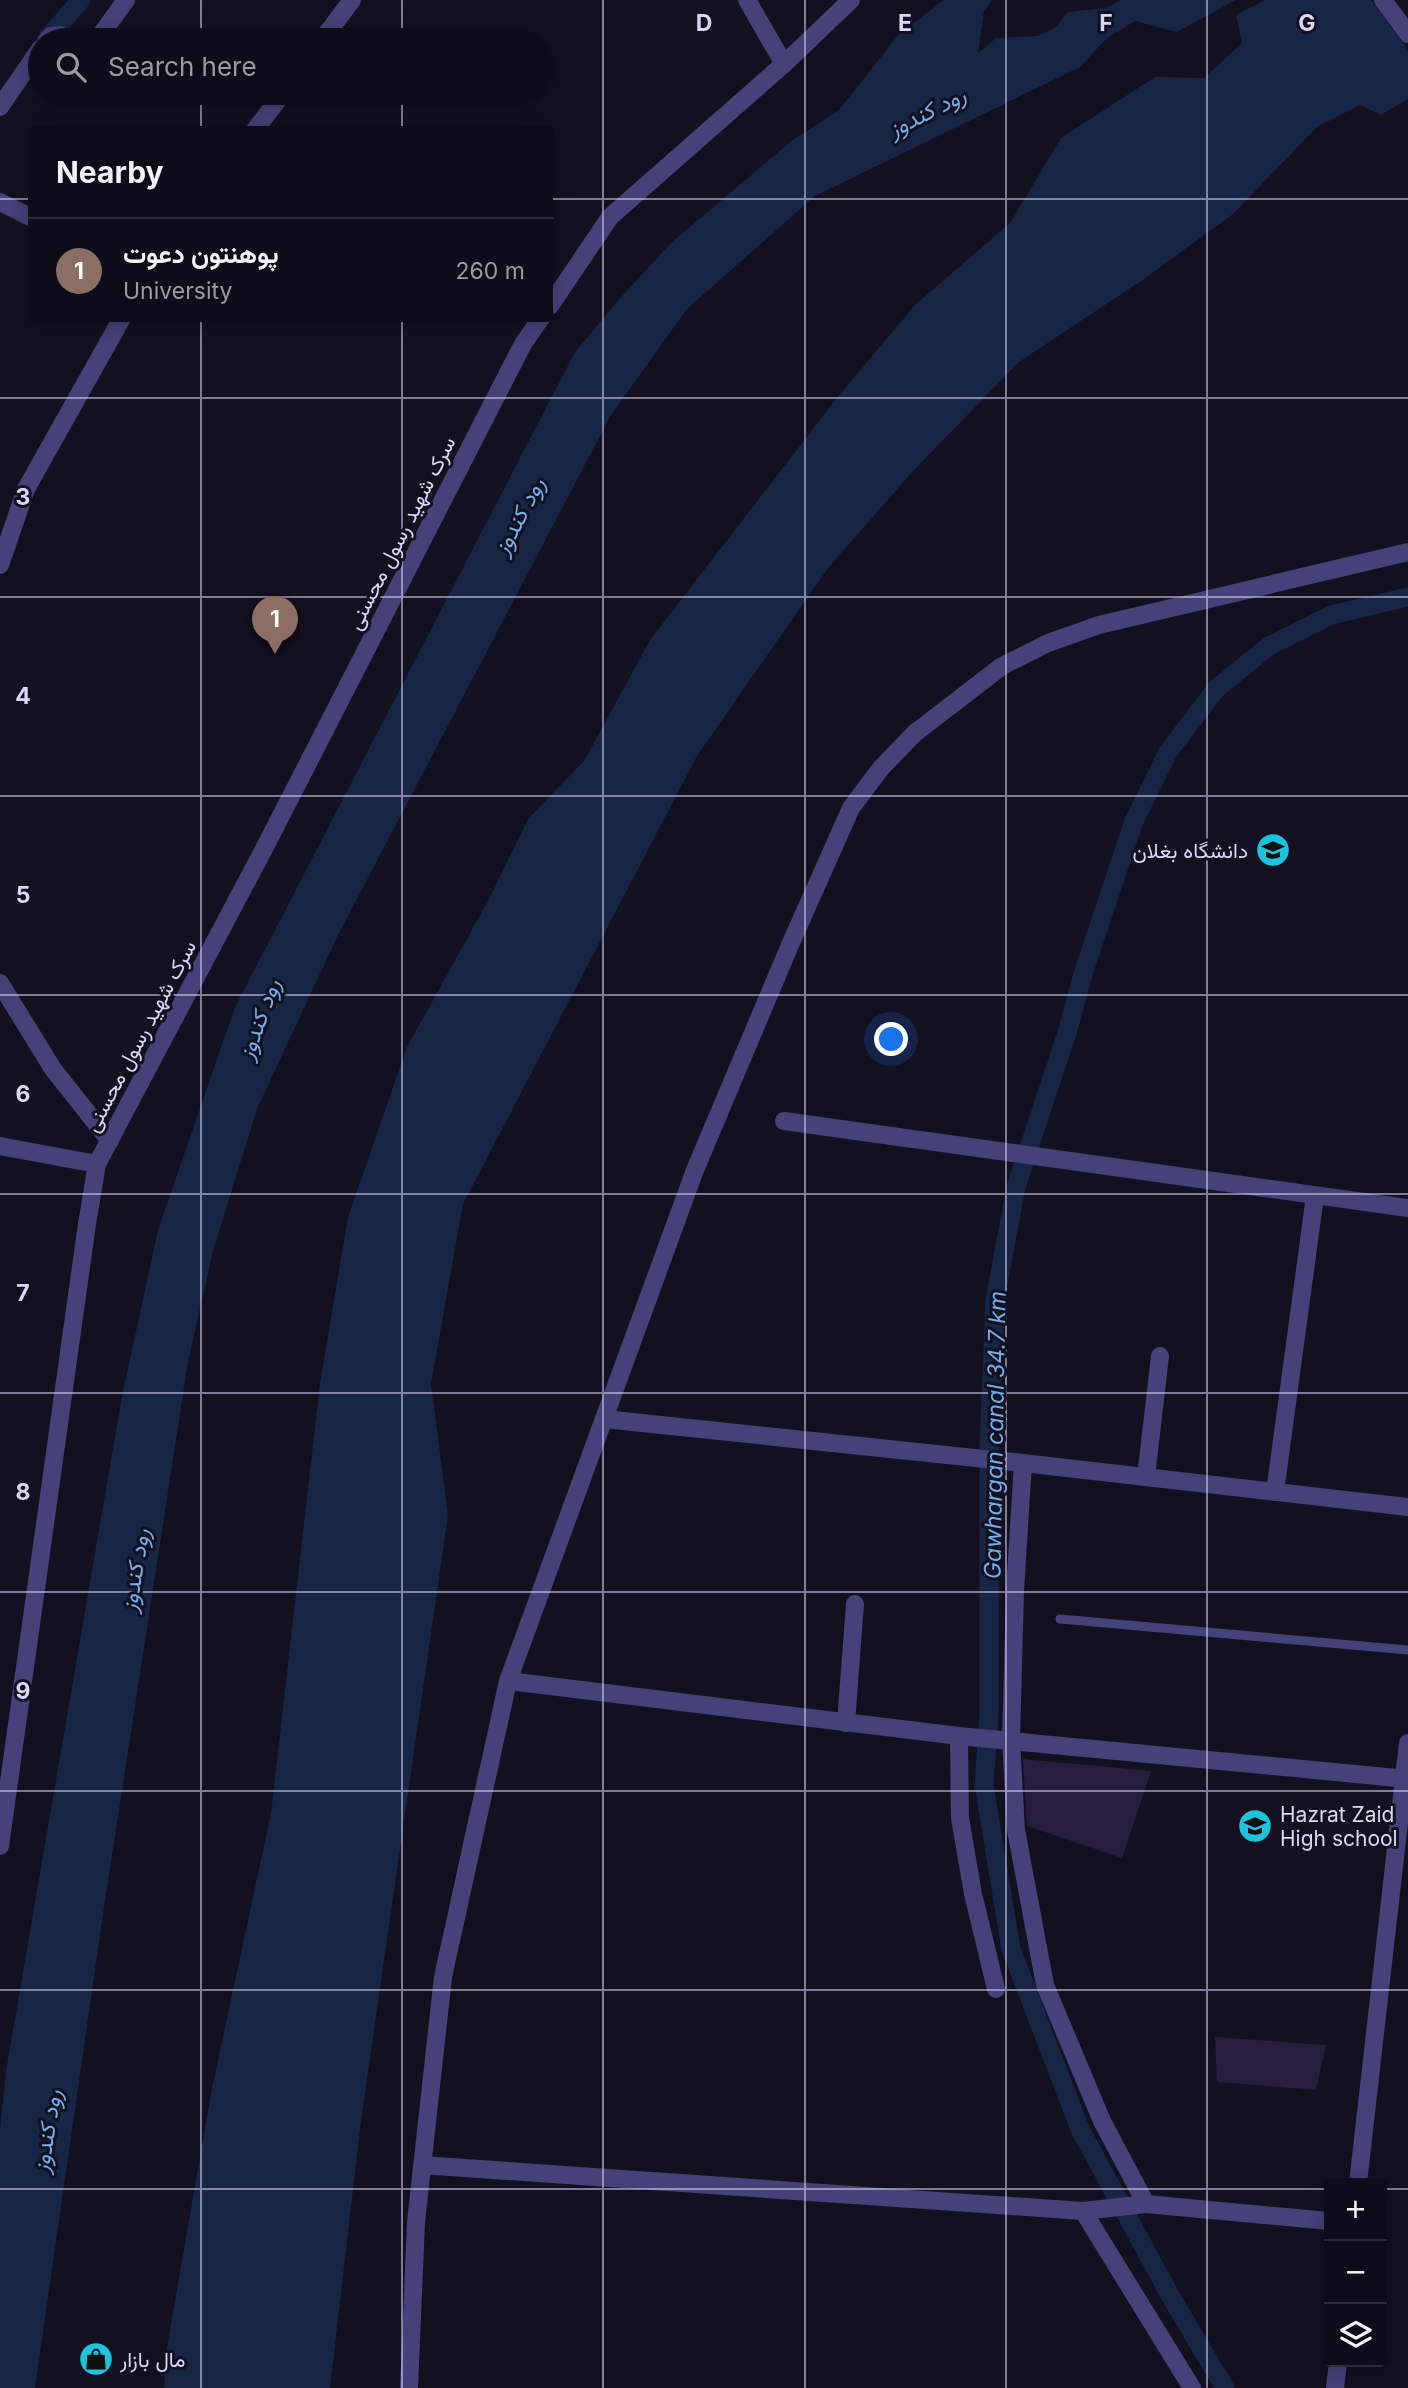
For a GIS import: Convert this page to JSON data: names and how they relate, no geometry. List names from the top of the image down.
{
  "streets": {
    "street": ["سرک شهید رسول محسنی"]
  },
  "water": ["رود کندوز", "Gawhargan canal 34.7 km"],
  "places": {
    "school or university": ["دانشگاه بغلان", "Hazrat Zaid High school"],
    "shop": ["مال بازار"]
  },
  "page": {
    "search": "Search here",
    "heading": "Nearby",
    "list": [
      {
        "mark": "1",
        "name": "پوهنتون دعوت",
        "note": "University",
        "value": "260 m"
      }
    ],
    "pins": "1",
    "map_buttons": ["+", "−"]
  },
  "grid": {
    "columns": [
      "D",
      "E",
      "F",
      "G"
    ],
    "rows": [
      "3",
      "4",
      "5",
      "6",
      "7",
      "8",
      "9"
    ]
  }
}
